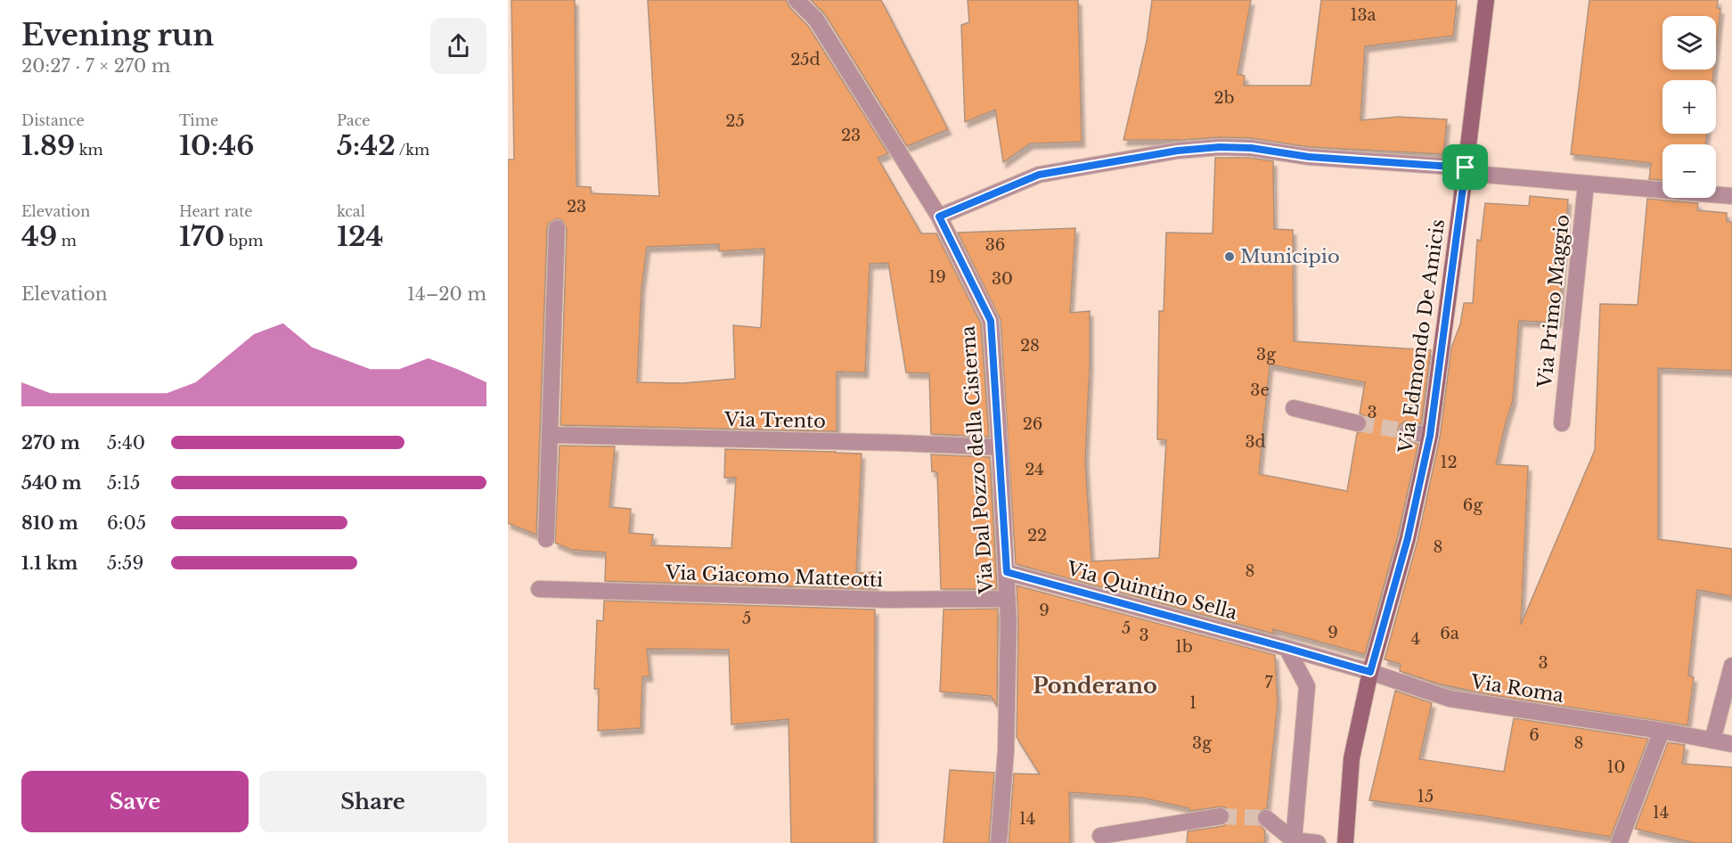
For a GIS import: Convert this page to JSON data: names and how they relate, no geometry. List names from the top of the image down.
{
  "streets": {
    "street": [
      "Via Primo Maggio",
      "Via Edmondo De Amicis",
      "Via Trento",
      "Via Dal Pozzo della Cisterna",
      "Via Giacomo Matteotti",
      "Via Quintino Sella",
      "Via Roma"
    ]
  },
  "crossings": [
    ["Via Edmondo De Amicis", "Via Quintino Sella"],
    ["Via Edmondo De Amicis", "Via Roma"],
    ["Via Trento", "Via Dal Pozzo della Cisterna"],
    ["Via Dal Pozzo della Cisterna", "Via Giacomo Matteotti"],
    ["Via Dal Pozzo della Cisterna", "Via Quintino Sella"],
    ["Via Quintino Sella", "Via Roma"]
  ],
  "districts": ["Ponderano"],
  "places": ["Municipio"],
  "house_numbers": [
    "13a",
    "25d",
    "2b",
    "25",
    "23",
    "23",
    "36",
    "19",
    "30",
    "28",
    "3g",
    "3e",
    "3",
    "26",
    "3d",
    "12",
    "24",
    "6g",
    "22",
    "8",
    "8",
    "9",
    "5",
    "5",
    "9",
    "6a",
    "3",
    "4",
    "1b",
    "3",
    "7",
    "1",
    "6",
    "3g",
    "8",
    "10",
    "15",
    "14",
    "14"
  ],
  "page": {
    "heading": ["Evening run", "20:27 · 7 × 270 m"],
    "map_buttons": ["+", "−"],
    "stats": [
      ["Distance", "1.89 km"],
      ["Time", "10:46"],
      ["Pace", "5:42 /km"],
      ["Elevation", "49 m"],
      ["Heart rate", "170 bpm"],
      ["kcal", "124"]
    ],
    "chart": ["Elevation", "14–20 m"],
    "list": [
      {
        "name": "270 m",
        "note": "5:40"
      },
      {
        "name": "540 m",
        "note": "5:15"
      },
      {
        "name": "810 m",
        "note": "6:05"
      },
      {
        "name": "1.1 km",
        "note": "5:59"
      }
    ],
    "buttons": ["Save", "Share"]
  }
}
